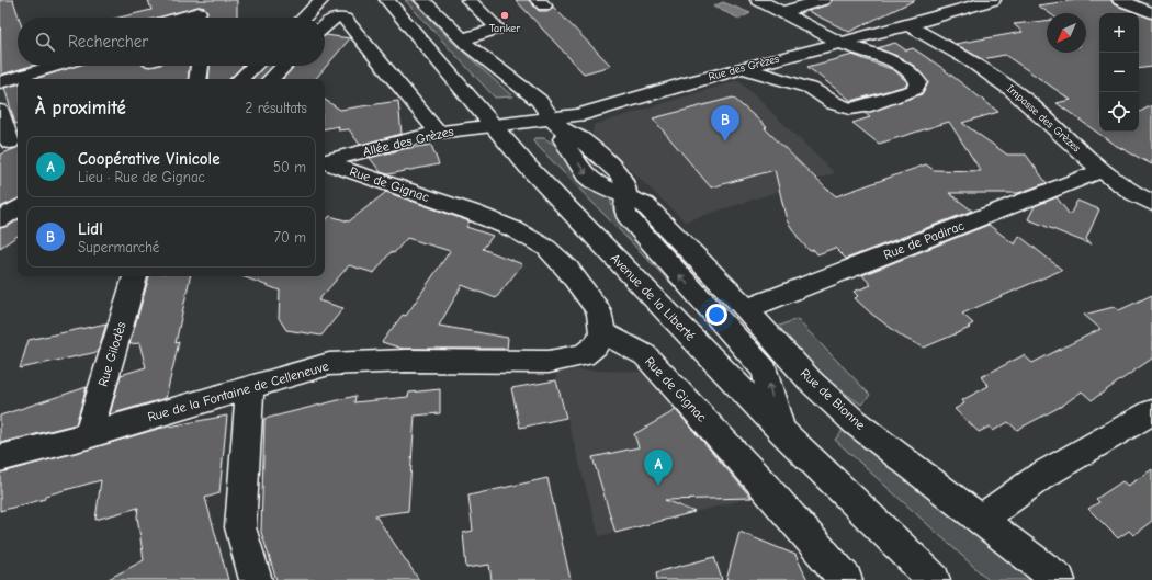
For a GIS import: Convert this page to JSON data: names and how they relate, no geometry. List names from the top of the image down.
{
  "streets": {
    "street": [
      "Rue des Grèzes",
      "Impasse des Grèzes",
      "Allée des Grèzes",
      "Rue de Gignac",
      "Rue de Padirac",
      "Avenue de la Liberté",
      "Rue Gilodès",
      "Rue de la Fontaine de Celleneuve",
      "Rue de Bionne"
    ]
  },
  "crossings": [
    ["Rue des Grèzes", "Impasse des Grèzes"],
    ["Rue des Grèzes", "Allée des Grèzes"],
    ["Rue des Grèzes", "Avenue de la Liberté"],
    ["Impasse des Grèzes", "Rue de Padirac"],
    ["Allée des Grèzes", "Avenue de la Liberté"],
    ["Rue de Gignac", "Rue de la Fontaine de Celleneuve"],
    ["Rue de Padirac", "Rue de Bionne"],
    ["Rue Gilodès", "Rue de la Fontaine de Celleneuve"]
  ],
  "places": ["Tanker"],
  "north": "bottom left",
  "page": {
    "map_buttons": ["+", "−"],
    "search": "Rechercher",
    "heading": ["À proximité", "2 résultats"],
    "pins": ["B", "A"],
    "list": [
      {
        "mark": "A",
        "name": "Coopérative Vinicole",
        "note": "Lieu · Rue de Gignac",
        "value": "50 m"
      },
      {
        "mark": "B",
        "name": "Lidl",
        "note": "Supermarché",
        "value": "70 m"
      }
    ]
  }
}
